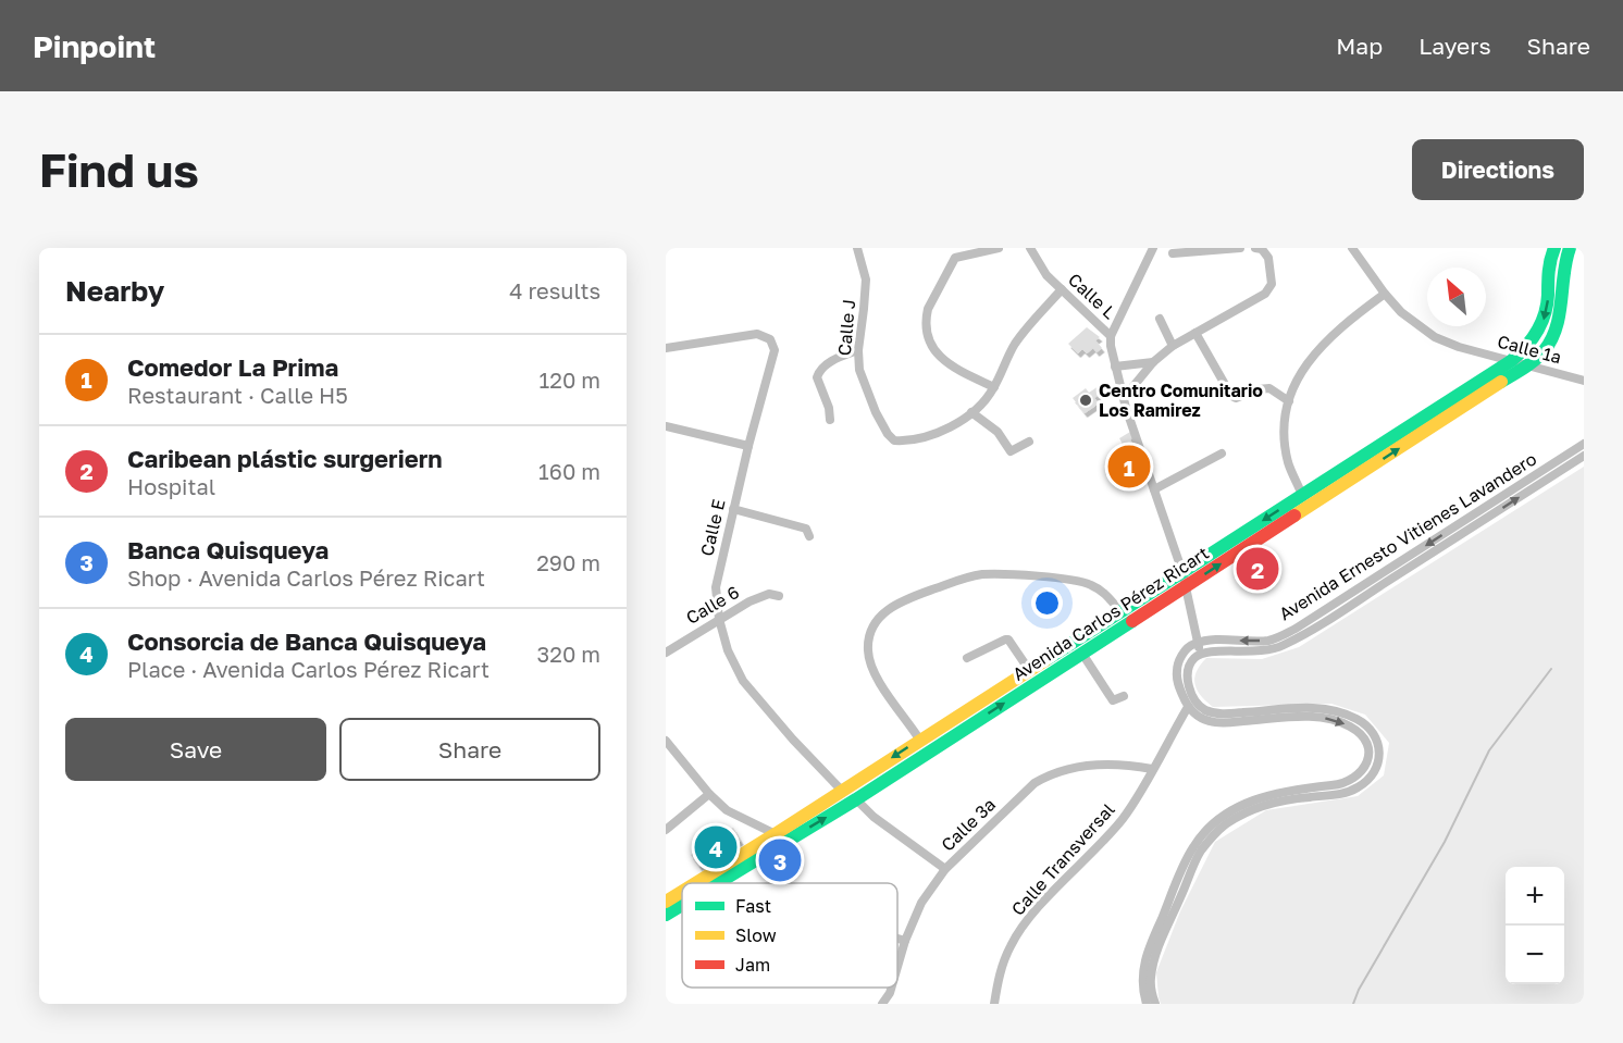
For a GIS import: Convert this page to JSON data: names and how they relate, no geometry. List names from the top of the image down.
{
  "streets": {
    "main road": ["Avenida Carlos Pérez Ricart"],
    "street": [
      "Calle L",
      "Calle J",
      "Calle 1a",
      "Calle E",
      "Avenida Ernesto Vitienes Lavandero",
      "Calle 6",
      "Calle 3a",
      "Calle Transversal"
    ]
  },
  "crossings": [
    ["Calle 1a", "Avenida Carlos Pérez Ricart"],
    ["Calle E", "Calle 6"],
    ["Calle E", "Avenida Carlos Pérez Ricart"],
    ["Calle 3a", "Calle Transversal"]
  ],
  "places": ["Centro Comunitario Los Ramirez"],
  "legend": ["Fast", "Slow", "Jam"],
  "north": "top left",
  "page": {
    "header": "Pinpoint",
    "nav": ["Map", "Layers", "Share"],
    "buttons": [
      "Directions",
      ["Save", "Share"]
    ],
    "title": "Find us",
    "heading": ["Nearby", "4 results"],
    "list": [
      {
        "mark": "1",
        "name": "Comedor La Prima",
        "note": "Restaurant · Calle H5",
        "value": "120 m"
      },
      {
        "mark": "2",
        "name": "Caribean plástic surgeriern",
        "note": "Hospital",
        "value": "160 m"
      },
      {
        "mark": "3",
        "name": "Banca Quisqueya",
        "note": "Shop · Avenida Carlos Pérez Ricart",
        "value": "290 m"
      },
      {
        "mark": "4",
        "name": "Consorcia de Banca Quisqueya",
        "note": "Place · Avenida Carlos Pérez Ricart",
        "value": "320 m"
      }
    ],
    "pins": [
      "1",
      "2",
      "4",
      "3"
    ],
    "map_buttons": ["+", "−"]
  }
}
